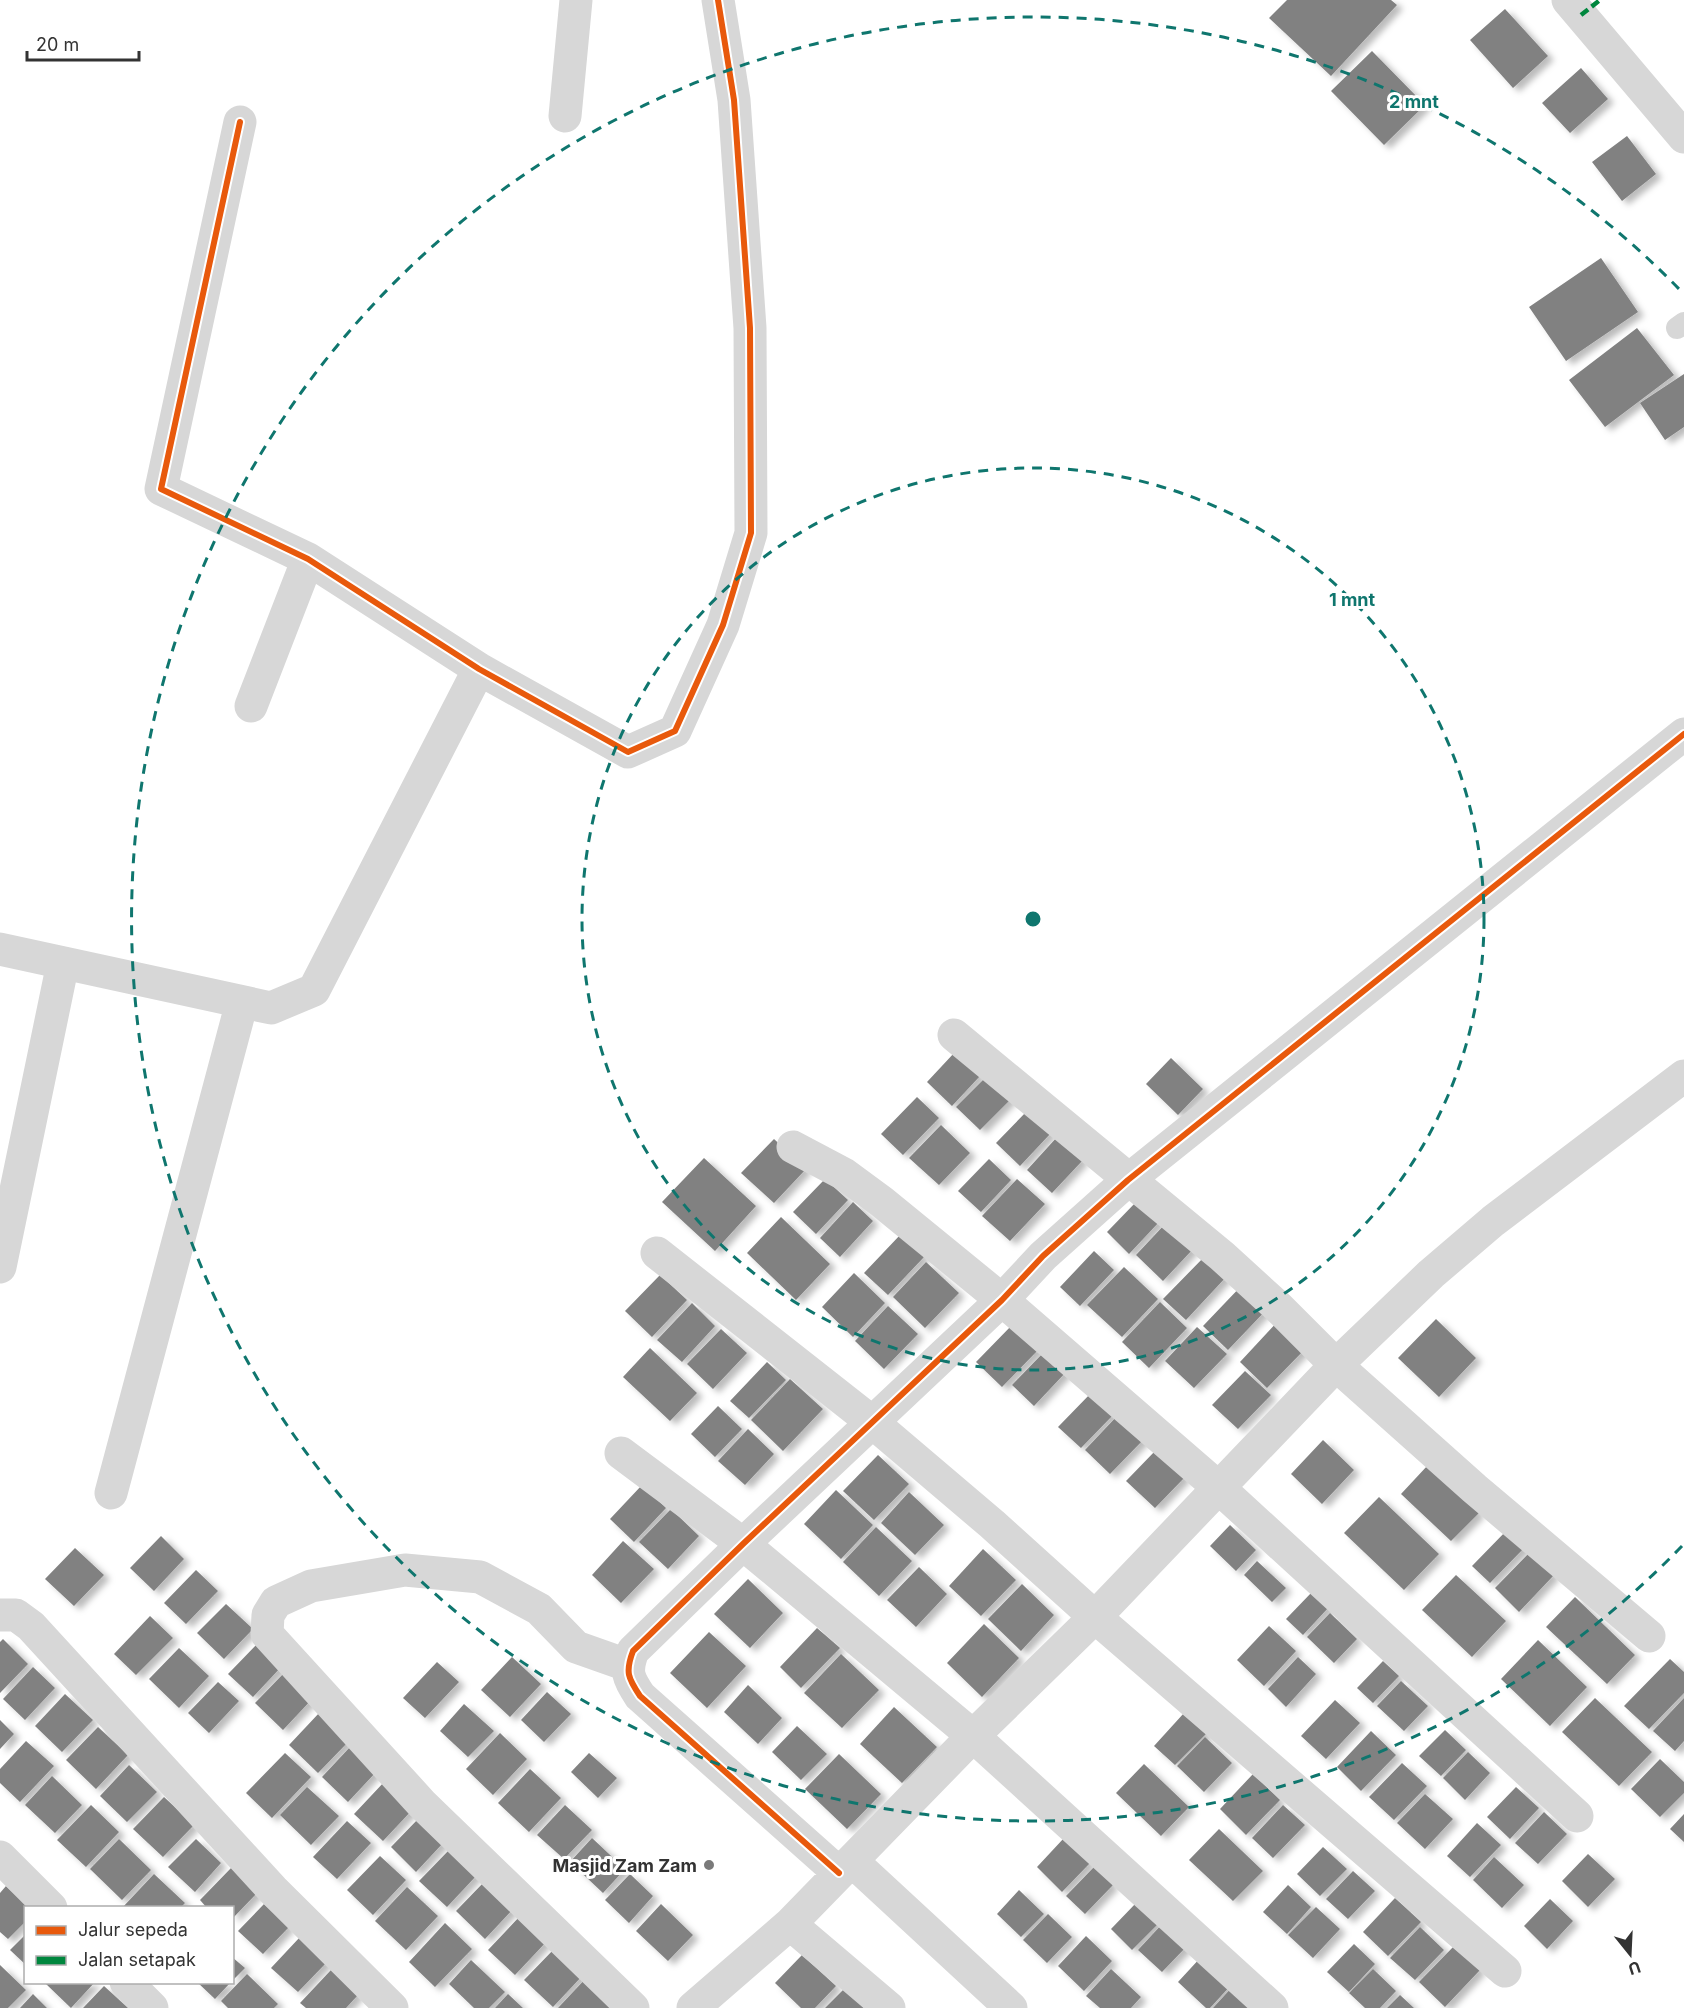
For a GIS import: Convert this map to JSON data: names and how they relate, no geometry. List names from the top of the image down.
{
  "places": ["Masjid Zam Zam"],
  "legend": ["Jalur sepeda", "Jalan setapak"],
  "scale_bar": "20 m",
  "north": "bottom",
  "rings": ["2 mnt", "1 mnt"]
}
